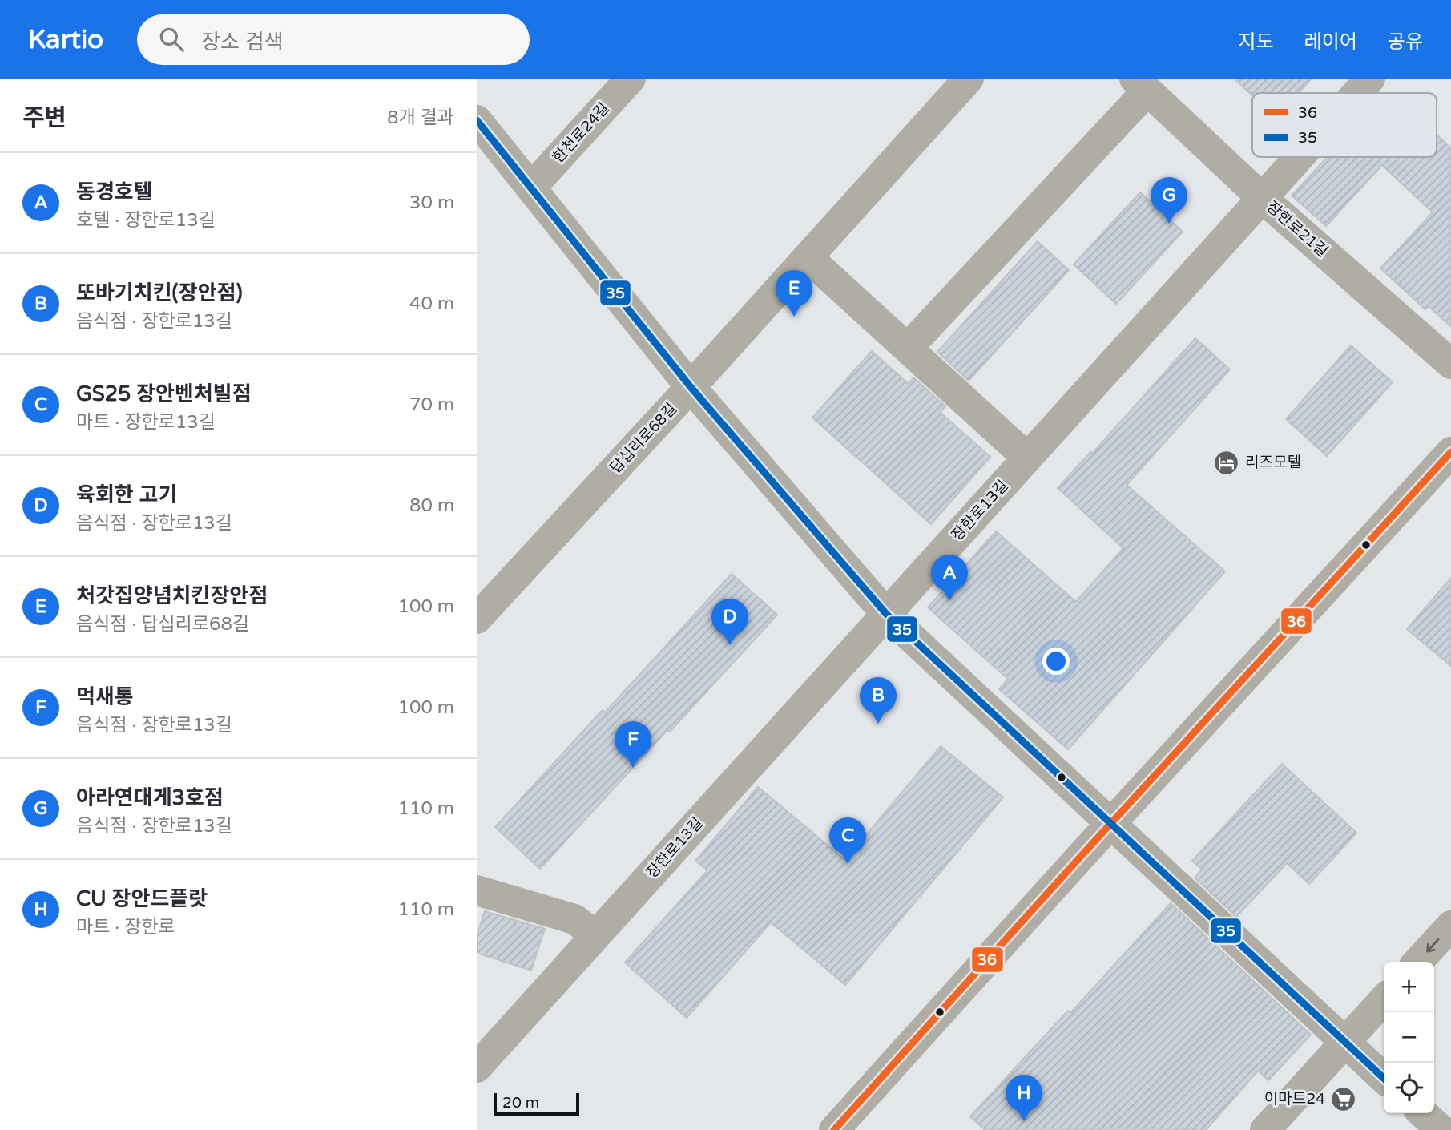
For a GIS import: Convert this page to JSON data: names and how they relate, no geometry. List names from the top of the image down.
{
  "streets": {
    "street": [
      "한천로24길",
      "장한로21길",
      "답십리로68길",
      "장한로13길"
    ]
  },
  "crossings": [
    ["장한로21길", "장한로13길"]
  ],
  "places": {
    "hotel": ["리즈모텔"],
    "supermarket": ["이마트24"]
  },
  "lines": ["transit line 35", "transit line 36"],
  "legend": ["36", "35"],
  "scale_bar": "20 m",
  "page": {
    "header": "Kartio",
    "search": "장소 검색",
    "nav": ["지도", "레이어", "공유"],
    "heading": ["주변", "8개 결과"],
    "list": [
      {
        "mark": "A",
        "name": "동경호텔",
        "note": "호텔 · 장한로13길",
        "value": "30 m"
      },
      {
        "mark": "B",
        "name": "또바기치킨(장안점)",
        "note": "음식점 · 장한로13길",
        "value": "40 m"
      },
      {
        "mark": "C",
        "name": "GS25 장안벤처빌점",
        "note": "마트 · 장한로13길",
        "value": "70 m"
      },
      {
        "mark": "D",
        "name": "육회한 고기",
        "note": "음식점 · 장한로13길",
        "value": "80 m"
      },
      {
        "mark": "E",
        "name": "처갓집양념치킨장안점",
        "note": "음식점 · 답십리로68길",
        "value": "100 m"
      },
      {
        "mark": "F",
        "name": "먹새통",
        "note": "음식점 · 장한로13길",
        "value": "100 m"
      },
      {
        "mark": "G",
        "name": "아라연대게3호점",
        "note": "음식점 · 장한로13길",
        "value": "110 m"
      },
      {
        "mark": "H",
        "name": "CU 장안드플랏",
        "note": "마트 · 장한로",
        "value": "110 m"
      }
    ],
    "pins": [
      "G",
      "E",
      "A",
      "D",
      "B",
      "F",
      "C",
      "H"
    ],
    "map_buttons": ["+", "−"],
    "scale": "20 m"
  }
}
